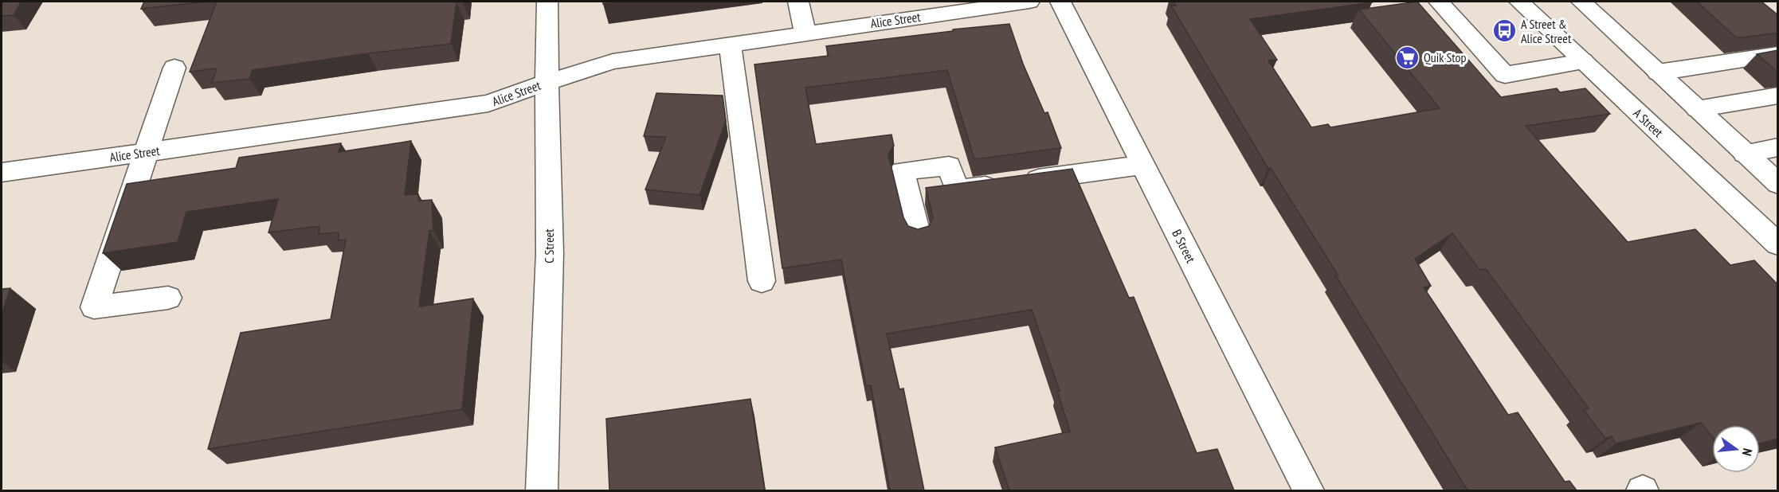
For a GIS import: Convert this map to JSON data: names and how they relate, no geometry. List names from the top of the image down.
{
  "streets": {
    "street": [
      "Alice Street",
      "A Street",
      "C Street",
      "B Street"
    ]
  },
  "crossings": [
    ["Alice Street", "C Street"]
  ],
  "places": {
    "bus stop": ["A Street & Alice Street"],
    "supermarket": ["Quik Stop"]
  },
  "north": "right"
}
